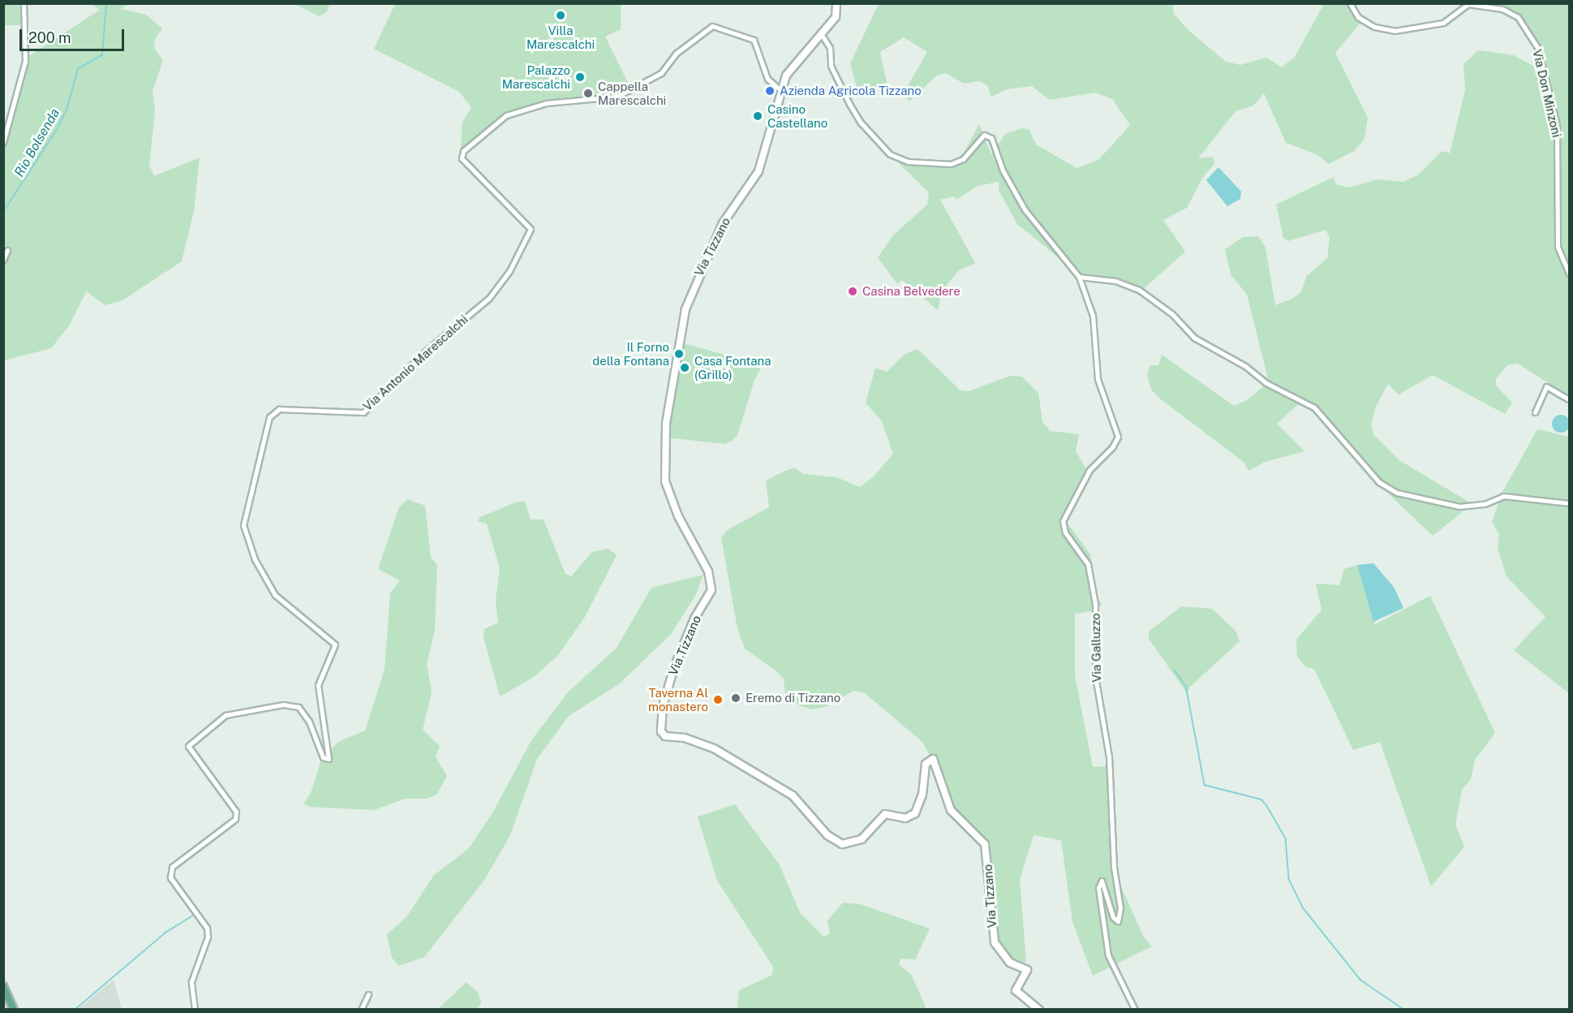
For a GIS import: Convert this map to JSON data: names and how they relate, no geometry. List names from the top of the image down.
{
  "streets": {
    "street": [
      "Via Don Minzoni",
      "Via Tizzano",
      "Via Antonio Marescalchi",
      "Via Galluzzo"
    ]
  },
  "crossings": [
    ["Via Tizzano", "Via Antonio Marescalchi"]
  ],
  "water": ["Rio Bolsenda"],
  "places": [
    "Villa Marescalchi",
    "Palazzo Marescalchi",
    "Azienda Agricola Tizzano",
    "Cappella Marescalchi",
    "Casino Castellano",
    "Casina Belvedere",
    "Il Forno della Fontana",
    "Casa Fontana (Grillo)",
    "Eremo di Tizzano",
    "Taverna Al monastero"
  ],
  "scale_bar": "200 m"
}
